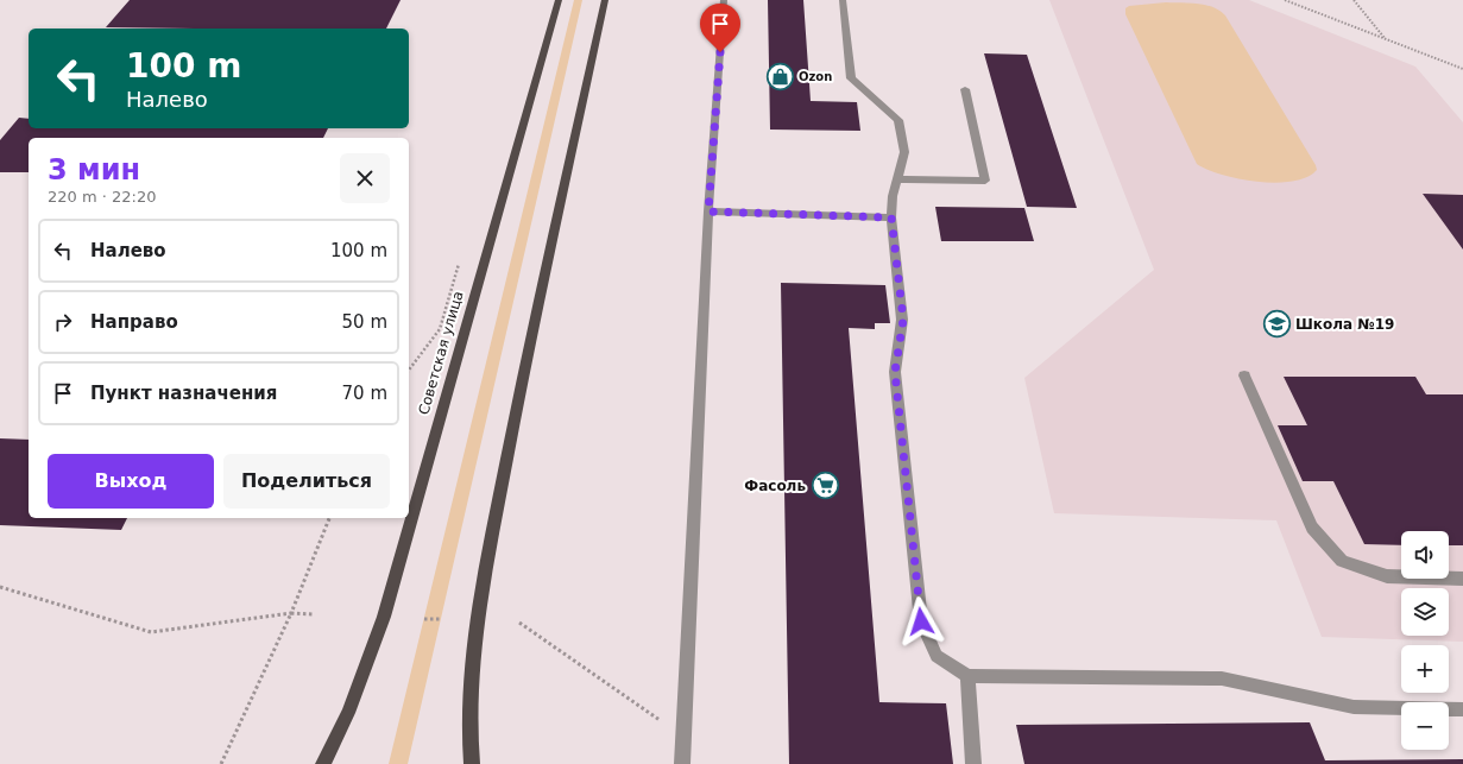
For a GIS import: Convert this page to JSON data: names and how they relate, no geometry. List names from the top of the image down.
{
  "streets": {
    "main road": ["Советская улица"]
  },
  "places": {
    "shop": ["Ozon"],
    "school or university": ["Школа №19"],
    "supermarket": ["Фасоль"]
  },
  "page": {
    "turn": ["100 m", "Налево"],
    "heading": ["3 мин", "220 m · 22:20"],
    "list": [
      {
        "name": "Налево",
        "value": "100 m"
      },
      {
        "name": "Направо",
        "value": "50 m"
      },
      {
        "name": "Пункт назначения",
        "value": "70 m"
      }
    ],
    "buttons": ["Выход", "Поделиться"],
    "map_buttons": ["+", "−"]
  }
}
